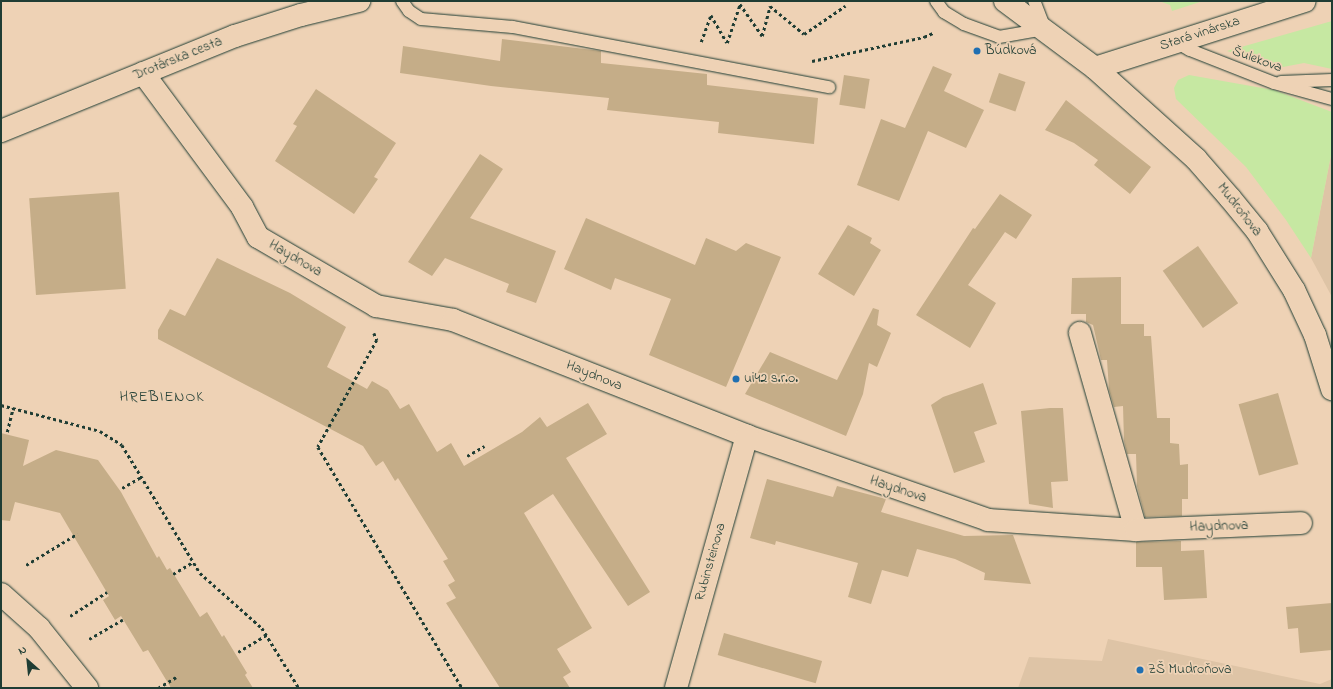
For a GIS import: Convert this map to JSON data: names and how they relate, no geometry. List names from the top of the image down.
{
  "streets": {
    "street": [
      "Stará vinárska",
      "Drotárska cesta",
      "Mudroňova",
      "Haydnova",
      "Rubinsteinova"
    ],
    "lane": ["Šulekova"]
  },
  "crossings": [
    ["Stará vinárska", "Šulekova"],
    ["Stará vinárska", "Mudroňova"],
    ["Drotárska cesta", "Haydnova"],
    ["Haydnova", "Rubinsteinova"]
  ],
  "districts": ["HREBIENOK"],
  "places": ["Búdková", "ui42 s.r.o.", "ZŠ Mudroňova"],
  "north": "top left"
}
